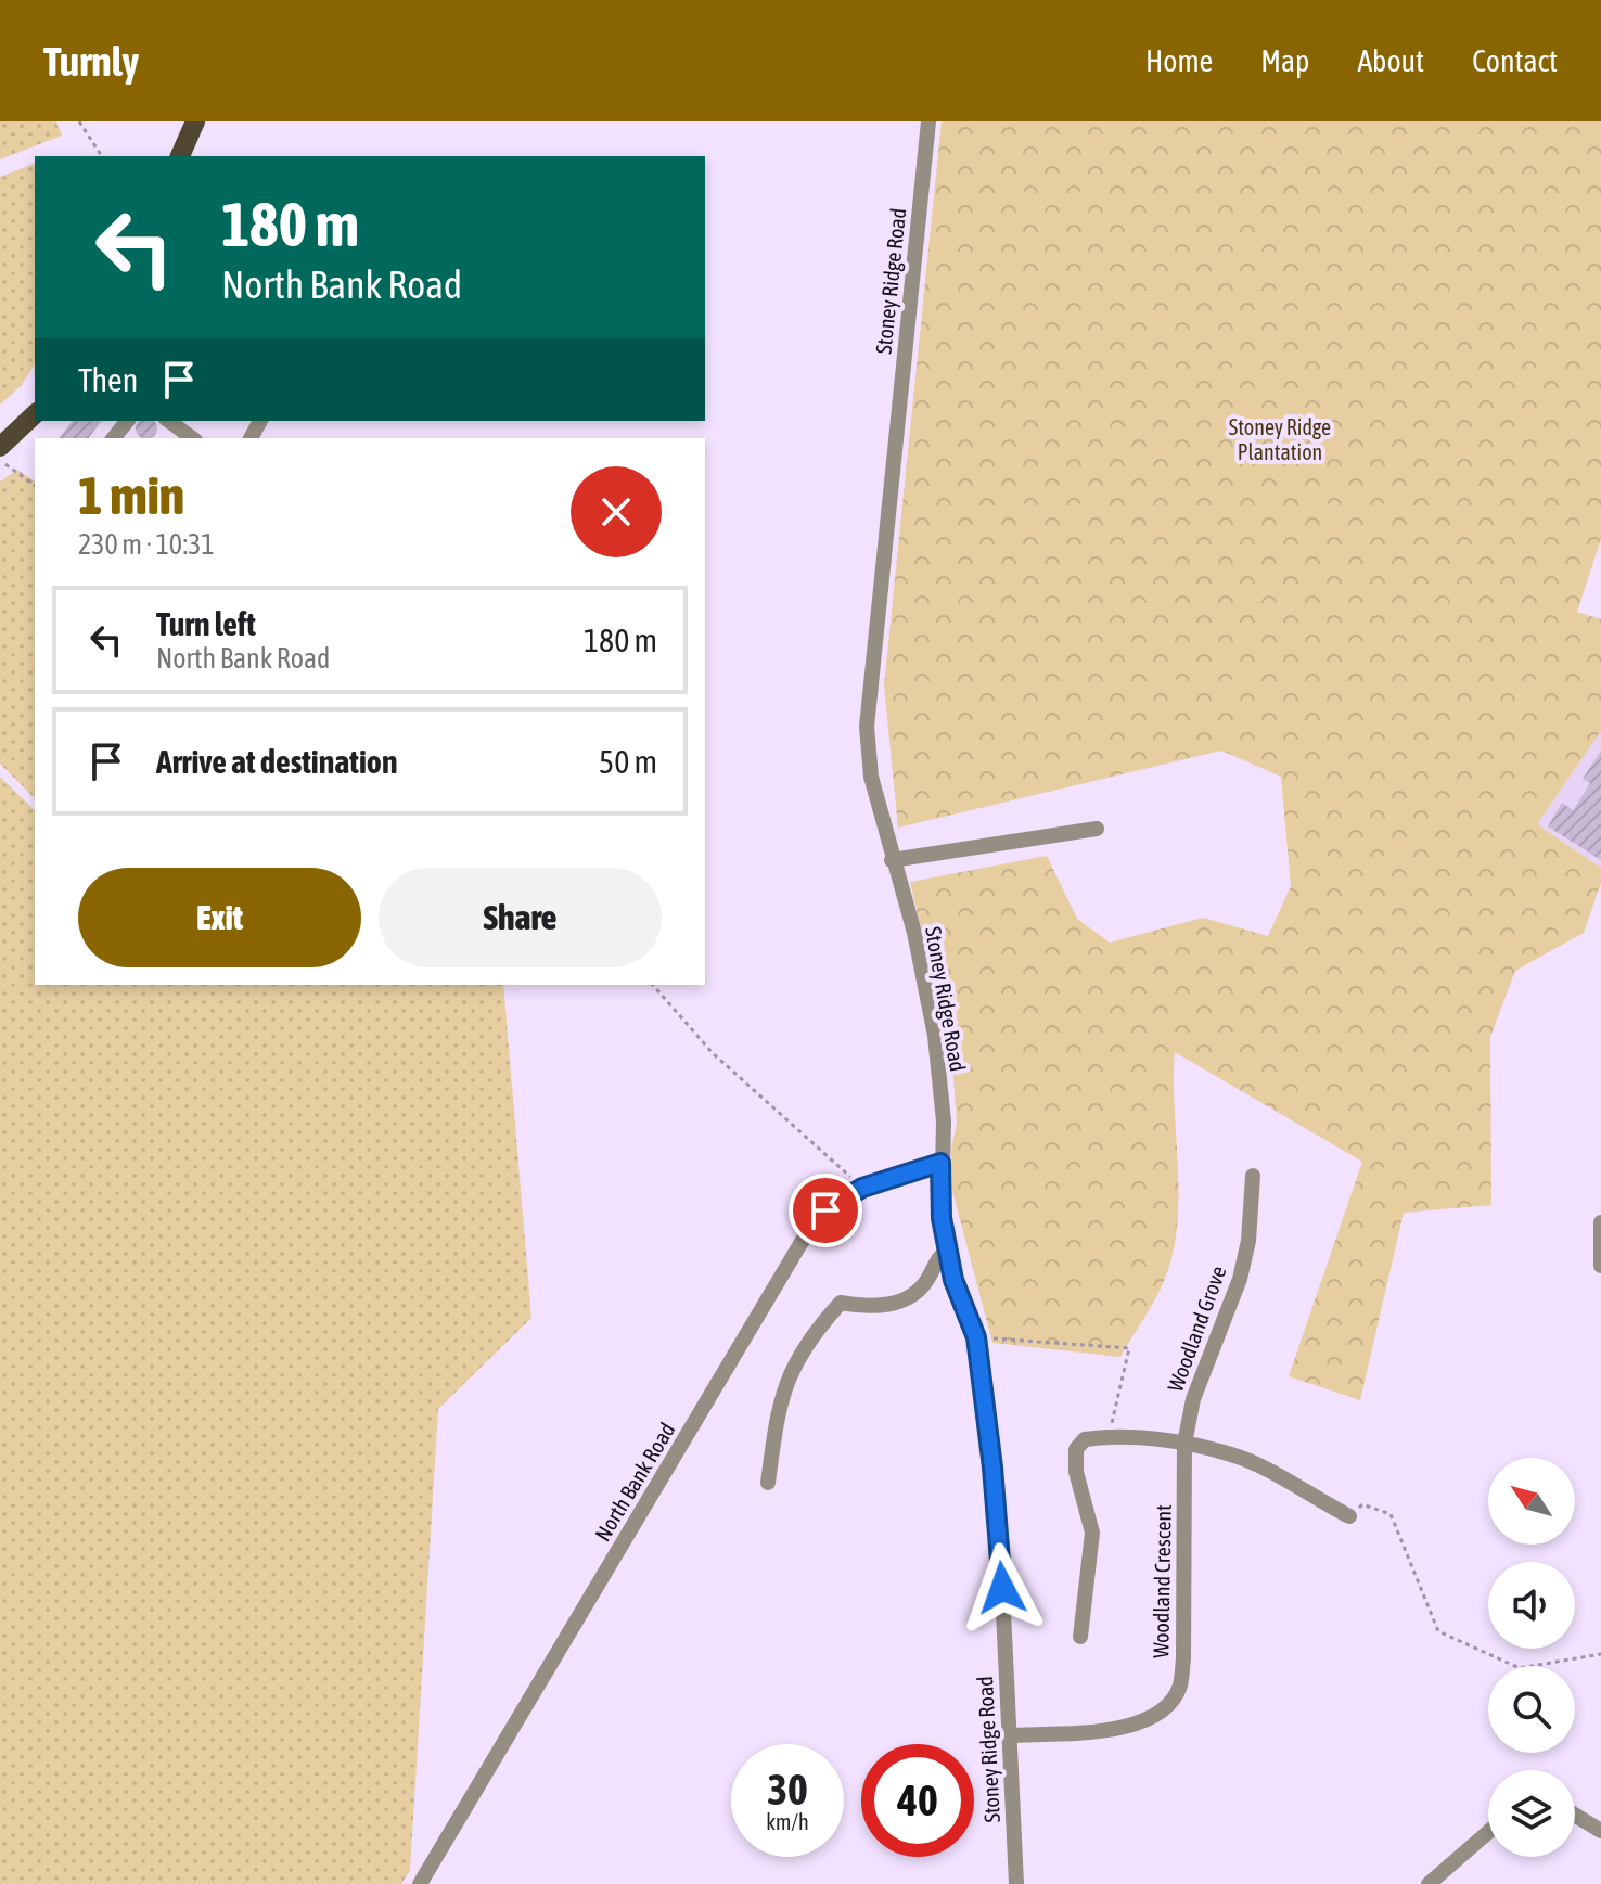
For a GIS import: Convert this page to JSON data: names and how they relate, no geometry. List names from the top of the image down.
{
  "streets": {
    "street": [
      "Stoney Ridge Road",
      "Woodland Grove",
      "North Bank Road",
      "Woodland Crescent"
    ]
  },
  "crossings": [
    ["Stoney Ridge Road", "North Bank Road"],
    ["Stoney Ridge Road", "Woodland Crescent"],
    ["Woodland Grove", "Woodland Crescent"]
  ],
  "parks": ["Stoney Ridge Plantation"],
  "north": "top left",
  "page": {
    "header": "Turnly",
    "nav": [
      "Home",
      "Map",
      "About",
      "Contact"
    ],
    "turn": ["180 m", "North Bank Road"],
    "then": "Then",
    "heading": ["1 min", "230 m · 10:31"],
    "list": [
      {
        "name": "Turn left",
        "note": "North Bank Road",
        "value": "180 m"
      },
      {
        "name": "Arrive at destination",
        "value": "50 m"
      }
    ],
    "buttons": ["Exit", "Share"],
    "speed": "30 km/h",
    "limit": "40"
  }
}
